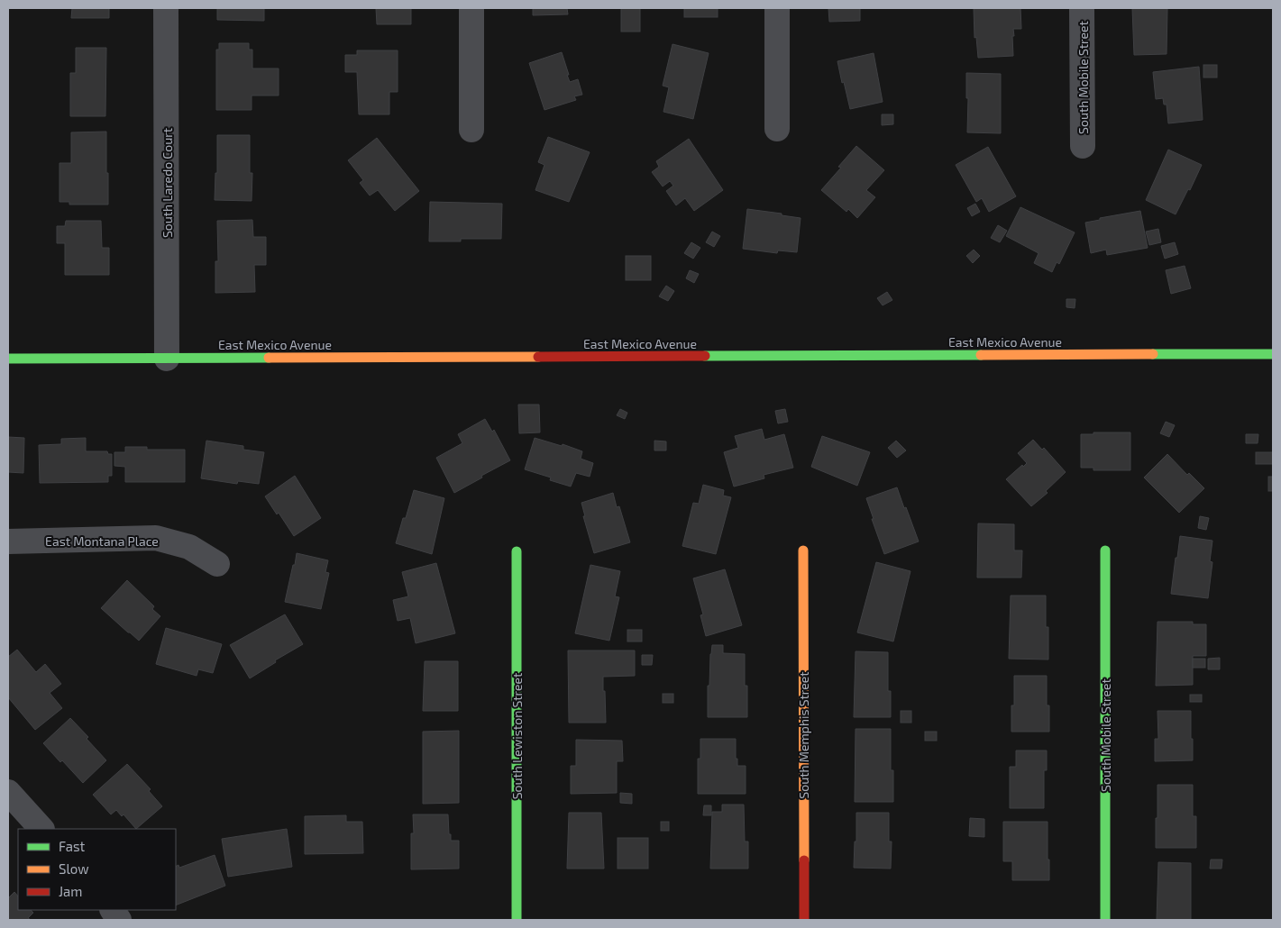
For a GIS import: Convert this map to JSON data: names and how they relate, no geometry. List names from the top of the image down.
{
  "streets": {
    "street": [
      "South Mobile Street",
      "South Laredo Court",
      "East Mexico Avenue",
      "East Montana Place",
      "South Memphis Street",
      "South Lewiston Street"
    ]
  },
  "crossings": [
    ["South Laredo Court", "East Mexico Avenue"]
  ],
  "legend": ["Fast", "Slow", "Jam"]
}
